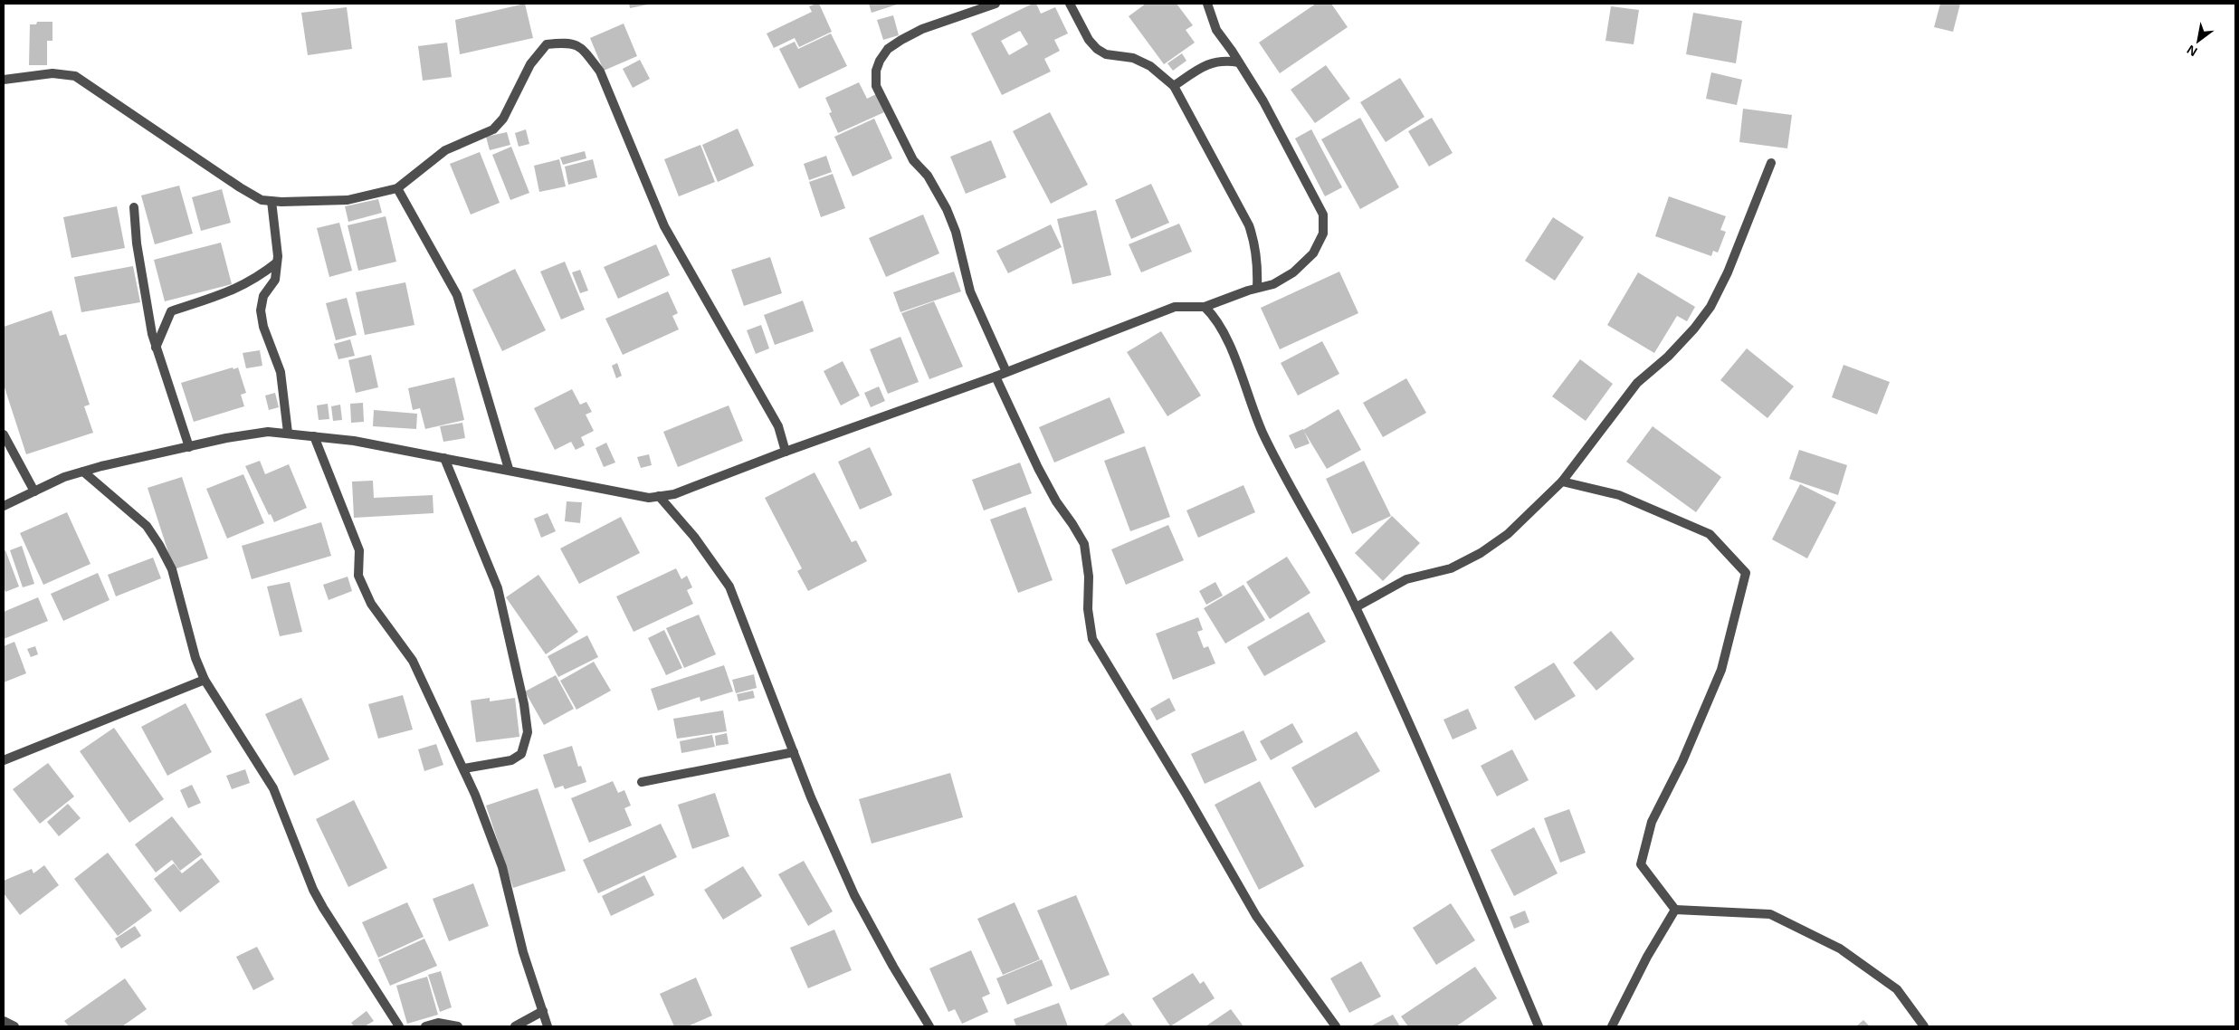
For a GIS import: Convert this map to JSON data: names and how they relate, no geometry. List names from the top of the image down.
{
  "north": "bottom left"
}
